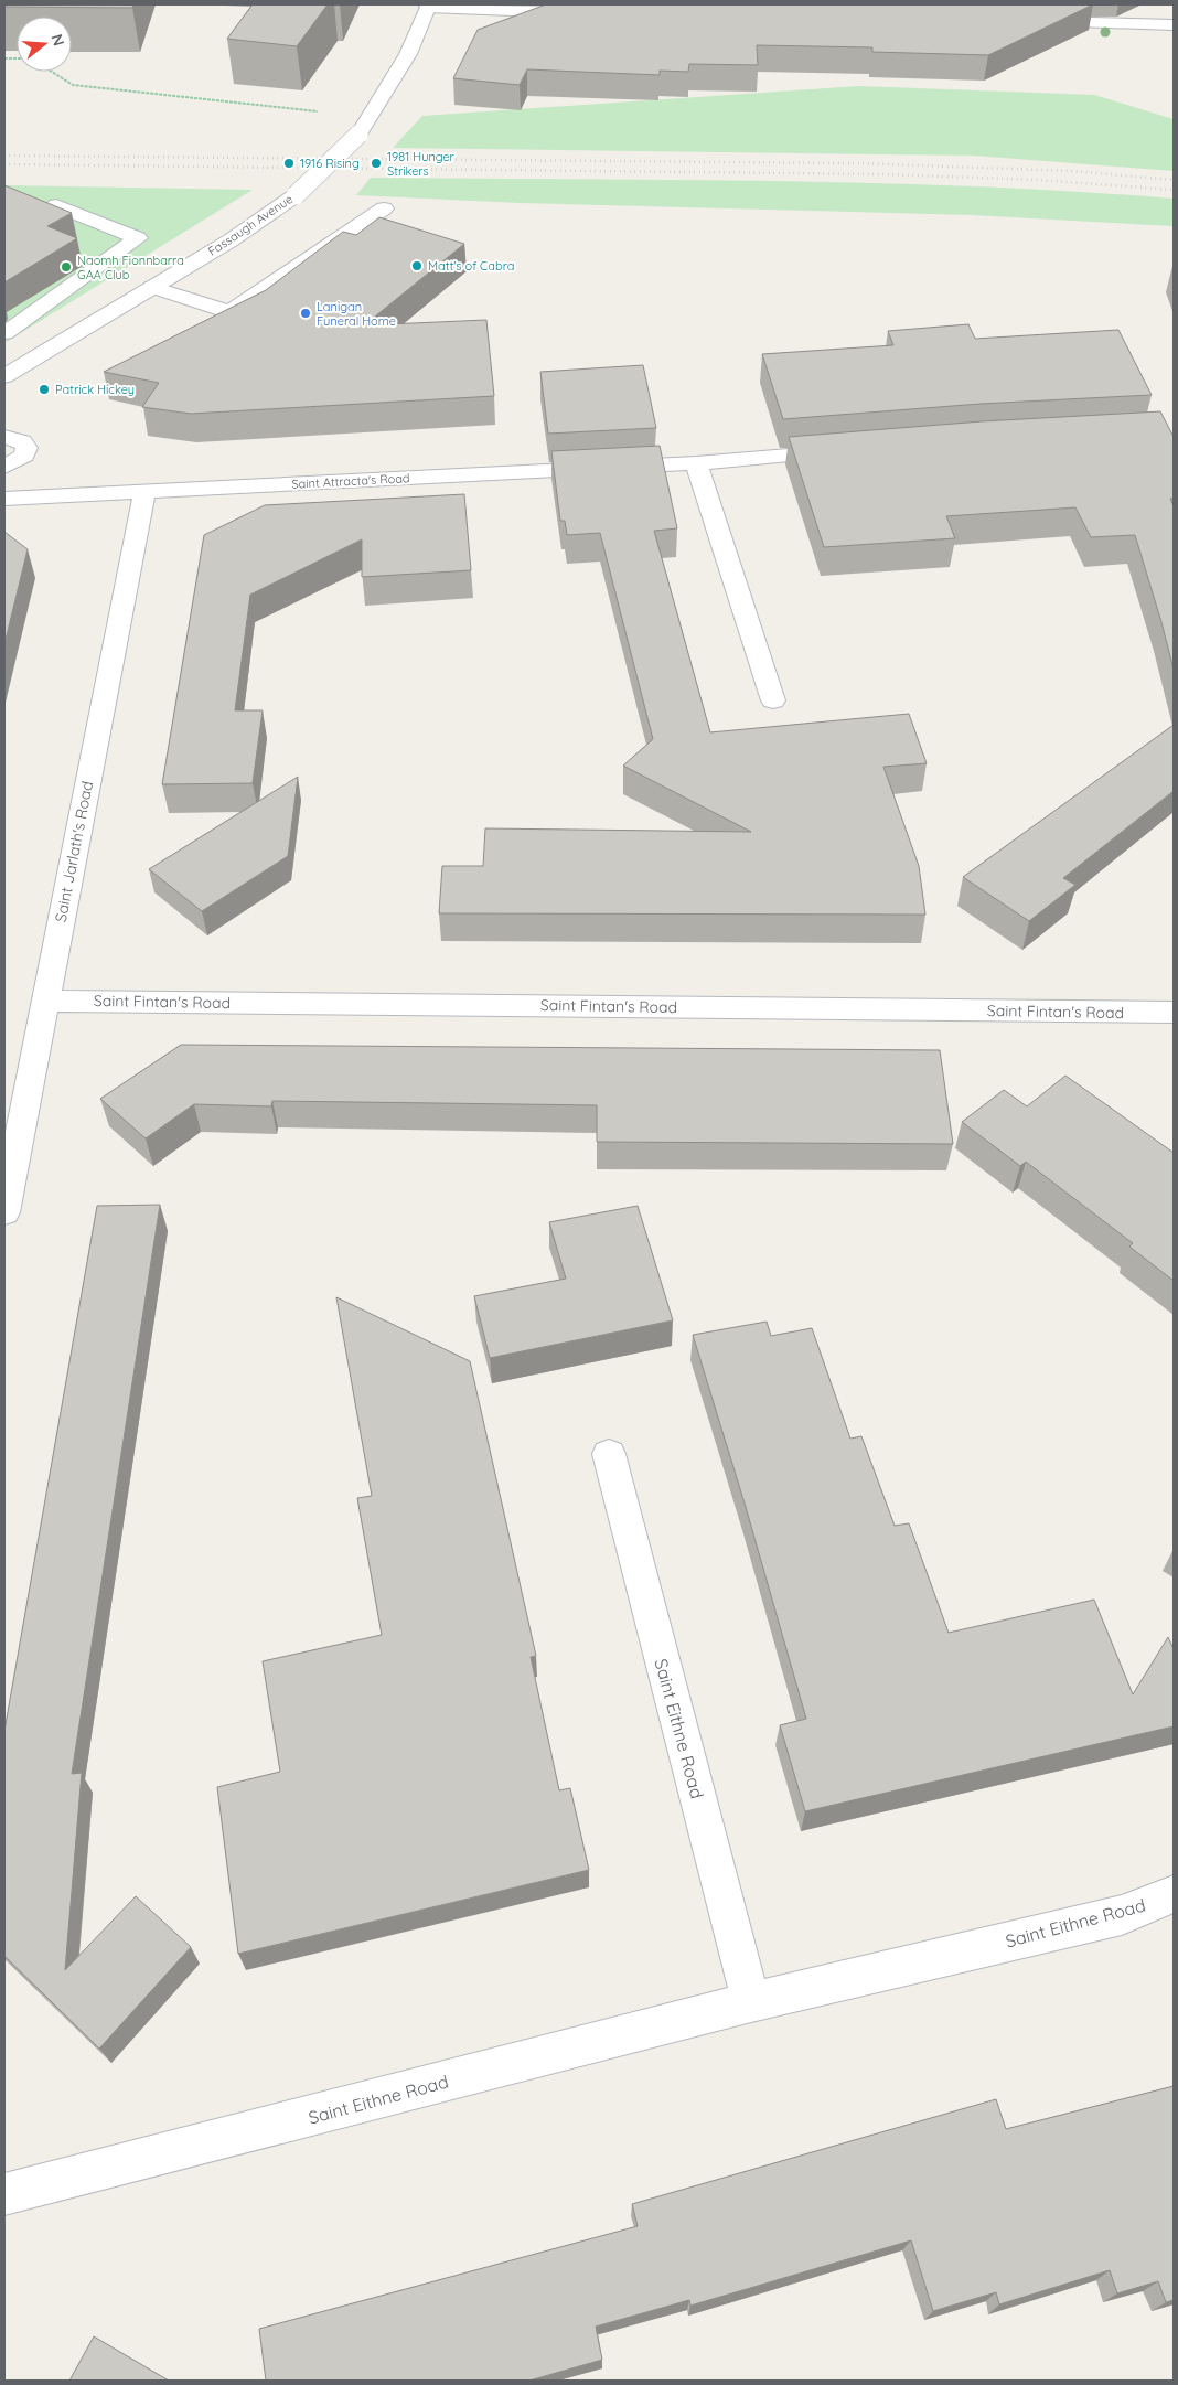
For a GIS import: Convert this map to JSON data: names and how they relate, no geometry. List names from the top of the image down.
{
  "streets": {
    "street": [
      "Fassaugh Avenue",
      "Saint Attracta's Road",
      "Saint Jarlath's Road",
      "Saint Fintan's Road",
      "Saint Eithne Road"
    ]
  },
  "crossings": [
    ["Saint Attracta's Road", "Saint Jarlath's Road"],
    ["Saint Jarlath's Road", "Saint Fintan's Road"]
  ],
  "places": [
    "1916 Rising",
    "1981 Hunger Strikers",
    "Matt's of Cabra",
    "Naomh Fionnbarra GAA Club",
    "Lanigan Funeral Home",
    "Patrick Hickey"
  ],
  "north": "right"
}
